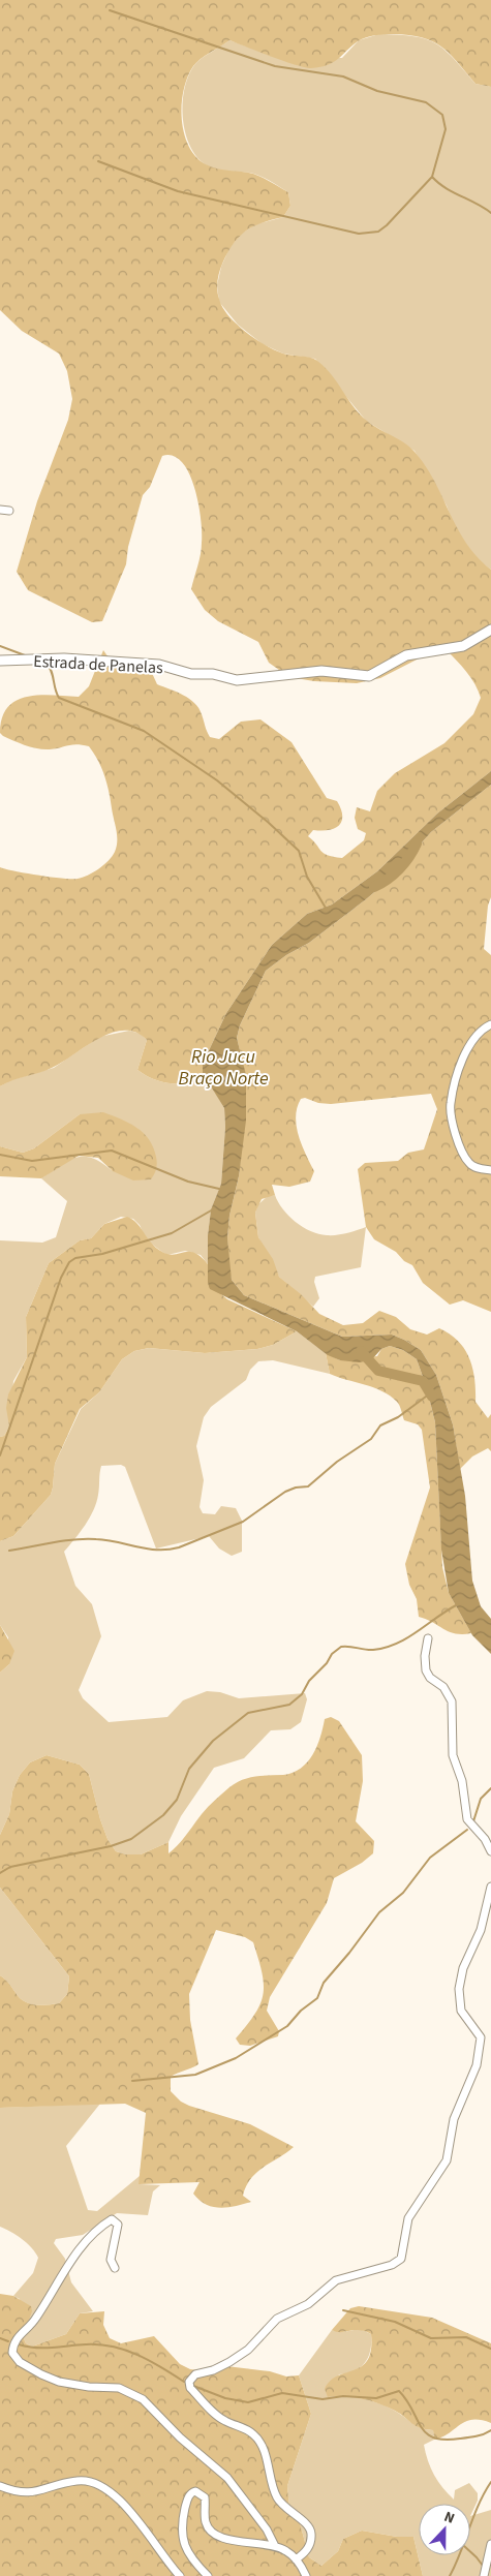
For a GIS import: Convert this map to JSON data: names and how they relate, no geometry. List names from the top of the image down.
{
  "streets": {
    "street": ["Estrada de Panelas"]
  },
  "water": ["Rio Jucu Braço Norte"],
  "north": "top"
}
